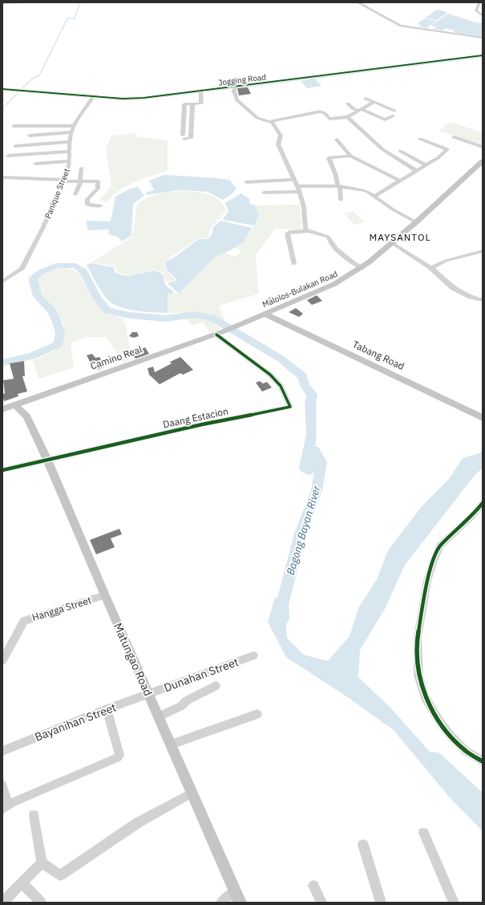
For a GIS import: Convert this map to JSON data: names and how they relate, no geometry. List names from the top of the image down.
{
  "streets": {
    "main road": [
      "Malolos-Bulakan Road",
      "Tabang Road",
      "Camino Real",
      "Matungao Road"
    ],
    "street": [
      "Jogging Road",
      "Panique Street",
      "Daang Estacion",
      "Hangga Street",
      "Dunahan Street",
      "Bayanihan Street"
    ]
  },
  "crossings": [
    ["Jogging Road", "Panique Street"],
    ["Malolos-Bulakan Road", "Tabang Road"],
    ["Malolos-Bulakan Road", "Camino Real"],
    ["Camino Real", "Daang Estacion"],
    ["Camino Real", "Matungao Road"],
    ["Daang Estacion", "Matungao Road"],
    ["Hangga Street", "Matungao Road"],
    ["Matungao Road", "Dunahan Street"],
    ["Matungao Road", "Bayanihan Street"],
    ["Dunahan Street", "Bayanihan Street"]
  ],
  "districts": ["MAYSANTOL"],
  "water": ["Bagong Bayan River"]
}
